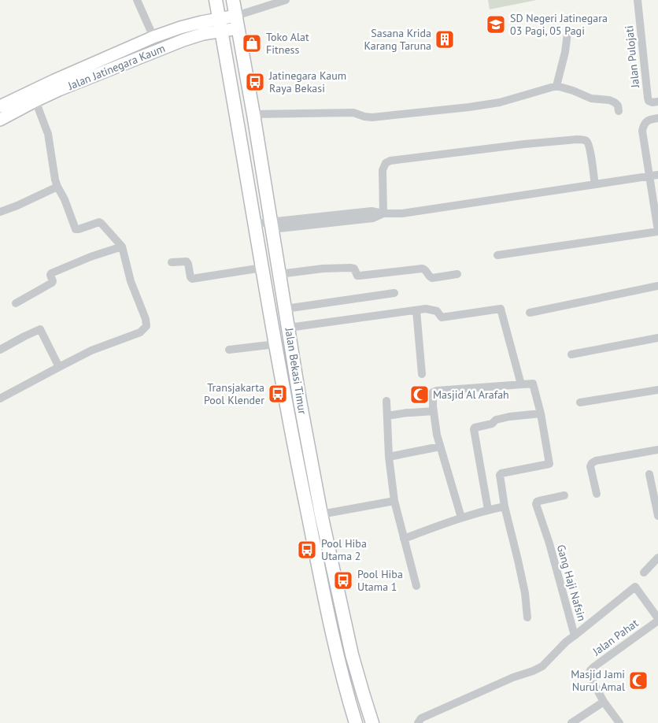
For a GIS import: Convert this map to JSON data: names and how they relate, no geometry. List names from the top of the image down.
{
  "streets": {
    "main road": ["Jalan Bekasi Timur"],
    "street": [
      "Jalan Pulojati",
      "Jalan Jatinegara Kaum",
      "Gang Haji Nafsin",
      "Jalan Pahat"
    ]
  },
  "crossings": [
    ["Jalan Jatinegara Kaum", "Jalan Bekasi Timur"]
  ],
  "places": {
    "school or university": ["SD Negeri Jatinegara 03 Pagi, 05 Pagi"],
    "building": ["Sasana Krida Karang Taruna"],
    "shop": ["Toko Alat Fitness"],
    "bus stop": [
      "Jatinegara Kaum Raya Bekasi",
      "Transjakarta Pool Klender",
      "Pool Hiba Utama 2",
      "Pool Hiba Utama 1"
    ],
    "mosque": ["Masjid Al Arafah", "Masjid Jami Nurul Amal"]
  }
}
